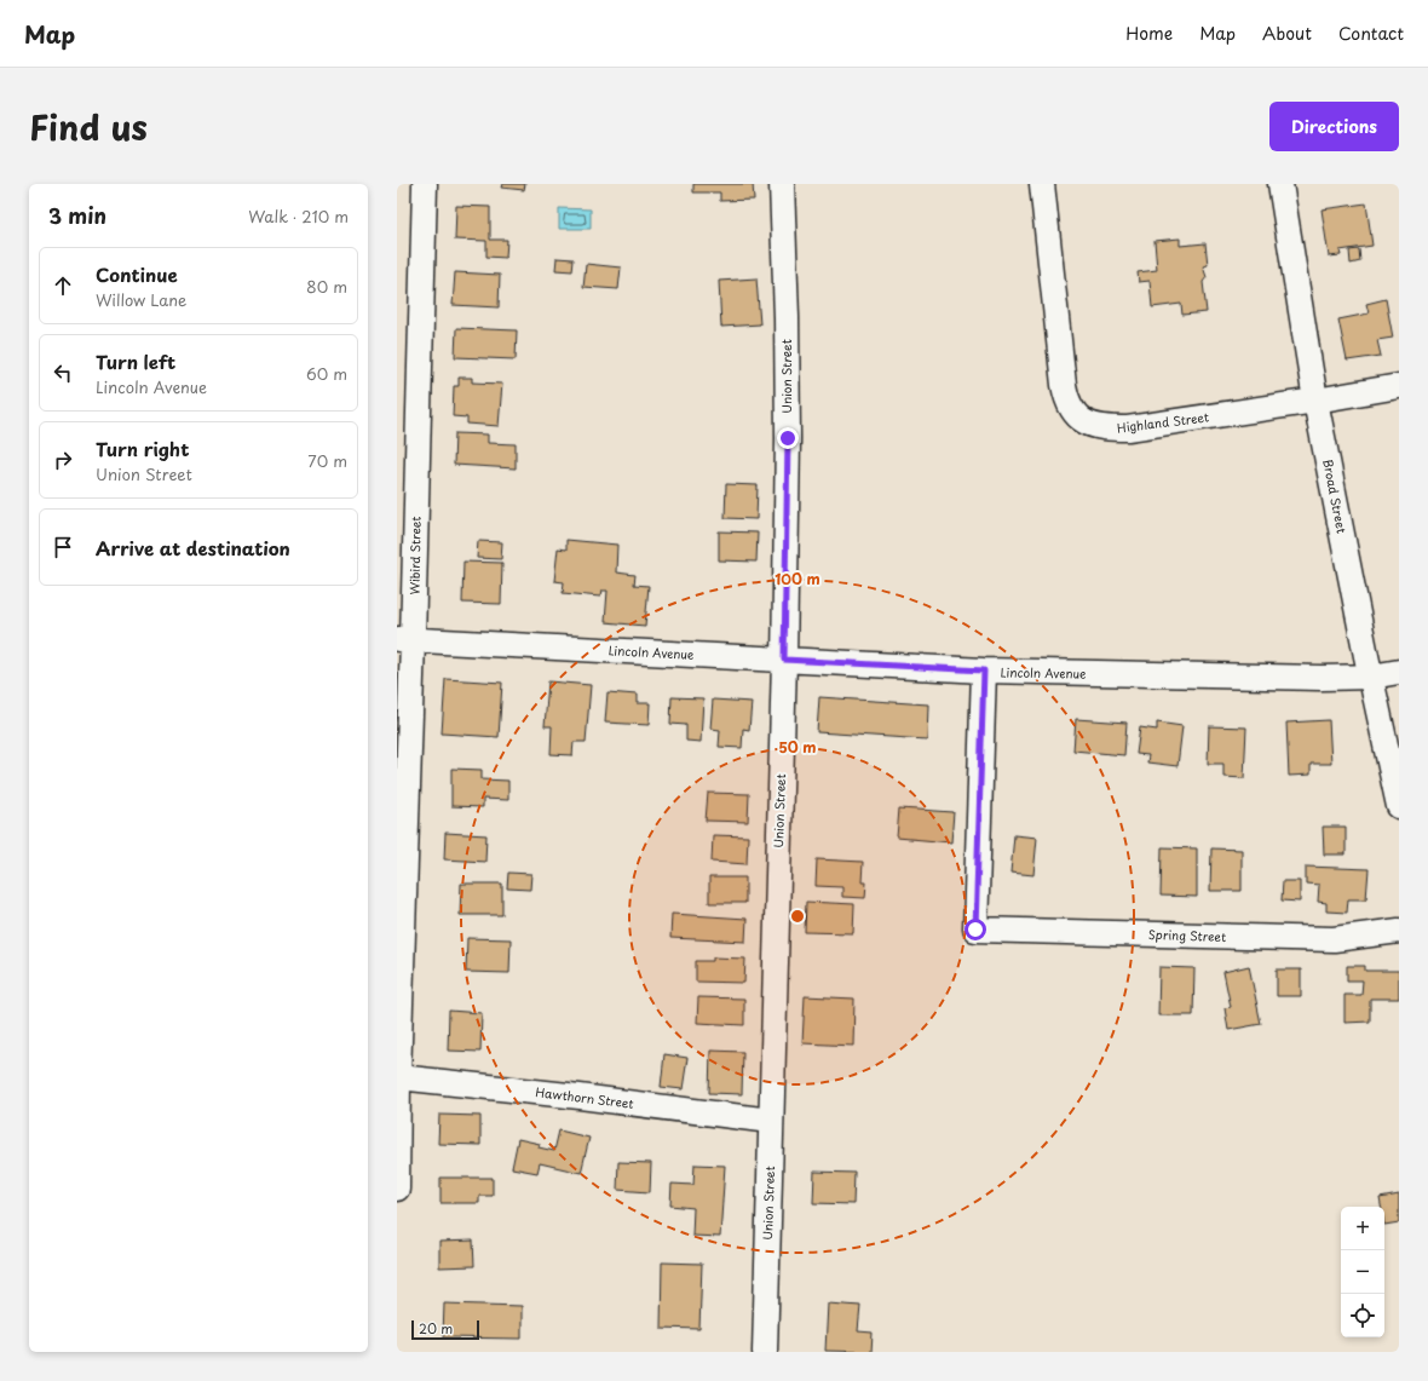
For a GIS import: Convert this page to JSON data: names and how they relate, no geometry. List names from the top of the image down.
{
  "streets": {
    "street": [
      "Union Street",
      "Highland Street",
      "Broad Street",
      "Wibird Street",
      "Lincoln Avenue",
      "Spring Street",
      "Hawthorn Street"
    ]
  },
  "crossings": [
    ["Union Street", "Lincoln Avenue"],
    ["Union Street", "Hawthorn Street"],
    ["Highland Street", "Broad Street"],
    ["Broad Street", "Lincoln Avenue"],
    ["Wibird Street", "Lincoln Avenue"],
    ["Wibird Street", "Hawthorn Street"],
    ["Lincoln Avenue", "Spring Street"]
  ],
  "scale_bar": "20 m",
  "page": {
    "header": "Map",
    "nav": [
      "Home",
      "Map",
      "About",
      "Contact"
    ],
    "title": "Find us",
    "buttons": "Directions",
    "heading": ["3 min", "Walk · 210 m"],
    "list": [
      ["Continue", "Willow Lane", "80 m"],
      ["Turn left", "Lincoln Avenue", "60 m"],
      ["Turn right", "Union Street", "70 m"],
      "Arrive at destination"
    ],
    "map_buttons": ["+", "−"],
    "scale": "20 m"
  },
  "rings": ["100 m", "50 m"]
}
